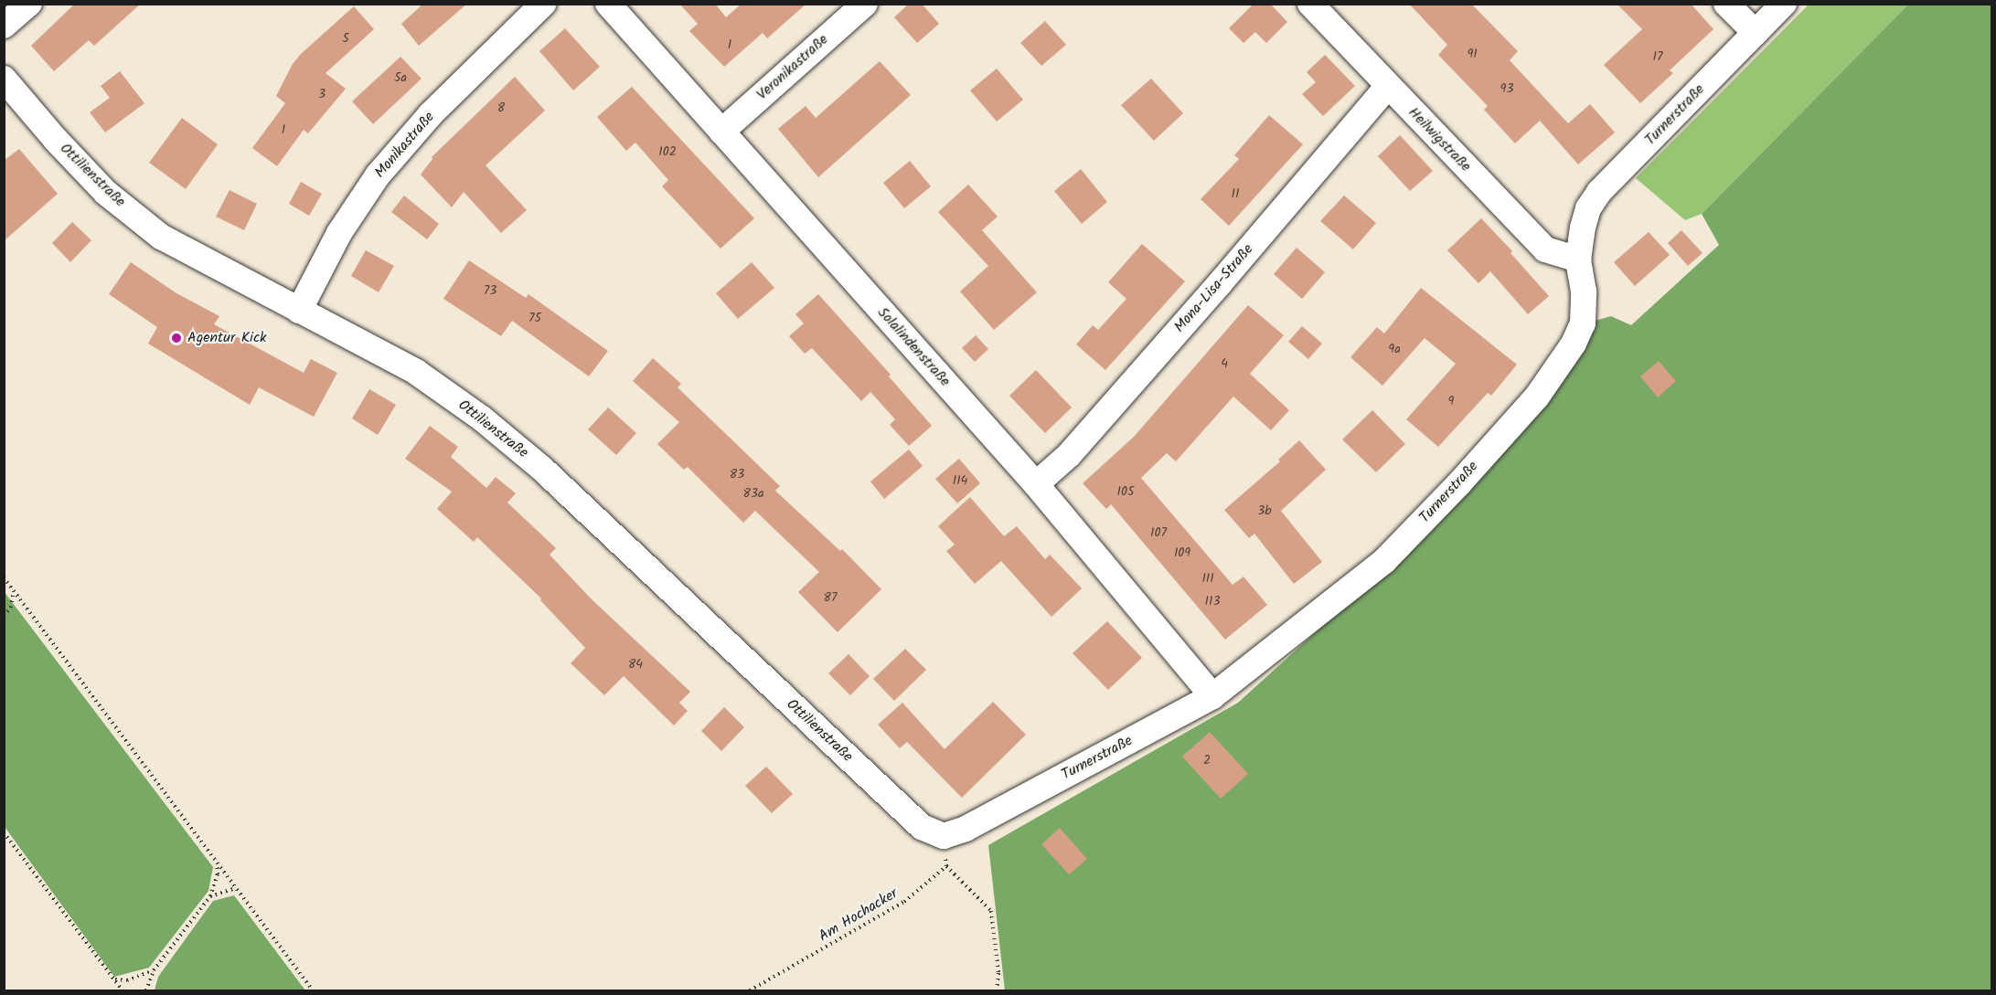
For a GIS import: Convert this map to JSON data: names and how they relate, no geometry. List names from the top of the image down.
{
  "streets": {
    "street": [
      "Veronikastraße",
      "Turnerstraße",
      "Heilwigstraße",
      "Monikastraße",
      "Ottilienstraße",
      "Mona-Lisa-Straße",
      "Solalindenstraße"
    ],
    "path": ["Am Hochacker"]
  },
  "crossings": [
    ["Veronikastraße", "Solalindenstraße"],
    ["Turnerstraße", "Heilwigstraße"],
    ["Turnerstraße", "Ottilienstraße"],
    ["Turnerstraße", "Solalindenstraße"],
    ["Heilwigstraße", "Mona-Lisa-Straße"],
    ["Monikastraße", "Ottilienstraße"],
    ["Mona-Lisa-Straße", "Solalindenstraße"]
  ],
  "places": ["Agentur Kick"],
  "house_numbers": [
    "5",
    "1",
    "91",
    "17",
    "5a",
    "93",
    "3",
    "8",
    "1",
    "102",
    "11",
    "73",
    "75",
    "9a",
    "4",
    "9",
    "83",
    "114",
    "105",
    "83a",
    "3b",
    "107",
    "109",
    "111",
    "87",
    "113",
    "84",
    "2"
  ]
}
